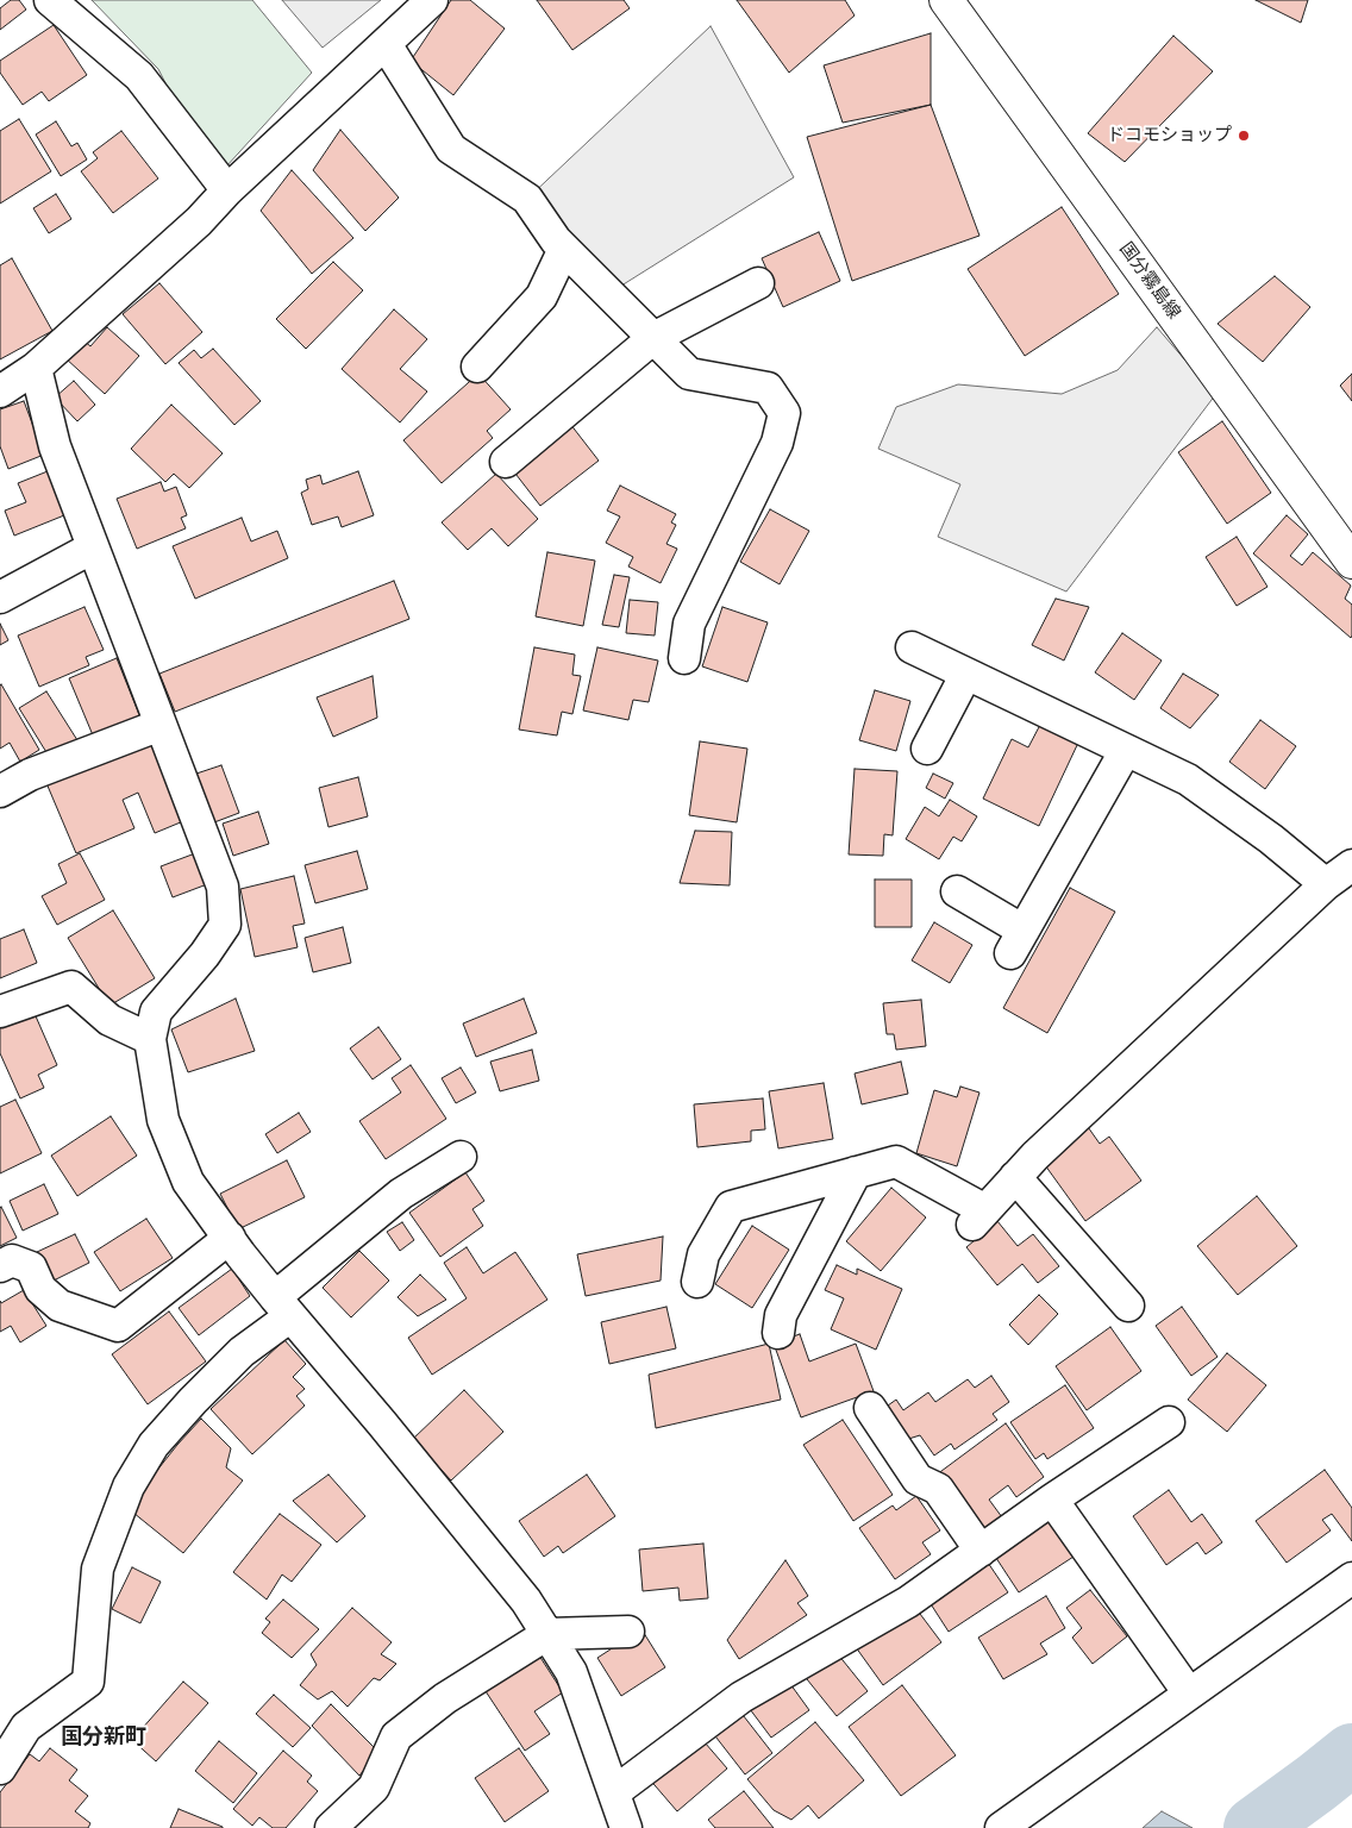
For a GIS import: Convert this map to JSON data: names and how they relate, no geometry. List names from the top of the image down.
{
  "streets": {
    "main road": ["国分霧島線"]
  },
  "districts": ["国分新町"],
  "places": ["ドコモショップ"]
}
